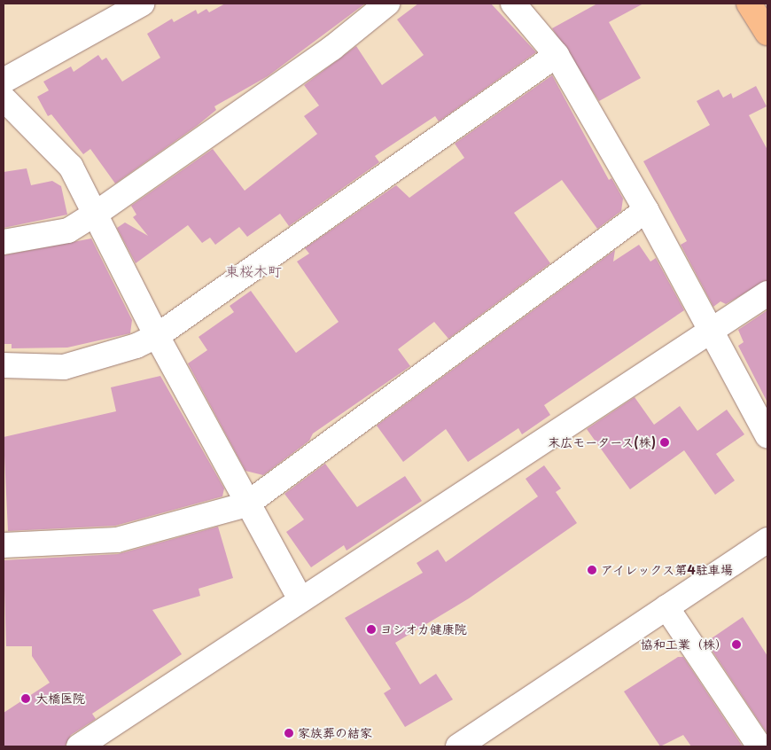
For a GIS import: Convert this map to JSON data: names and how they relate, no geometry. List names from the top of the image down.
{
  "districts": ["東桜木町"],
  "places": [
    "末広モータース(株)",
    "アイレックス第4駐車場",
    "ヨシオカ健康院",
    "協和工業（株）",
    "大橋医院",
    "家族葬の結家"
  ]
}
